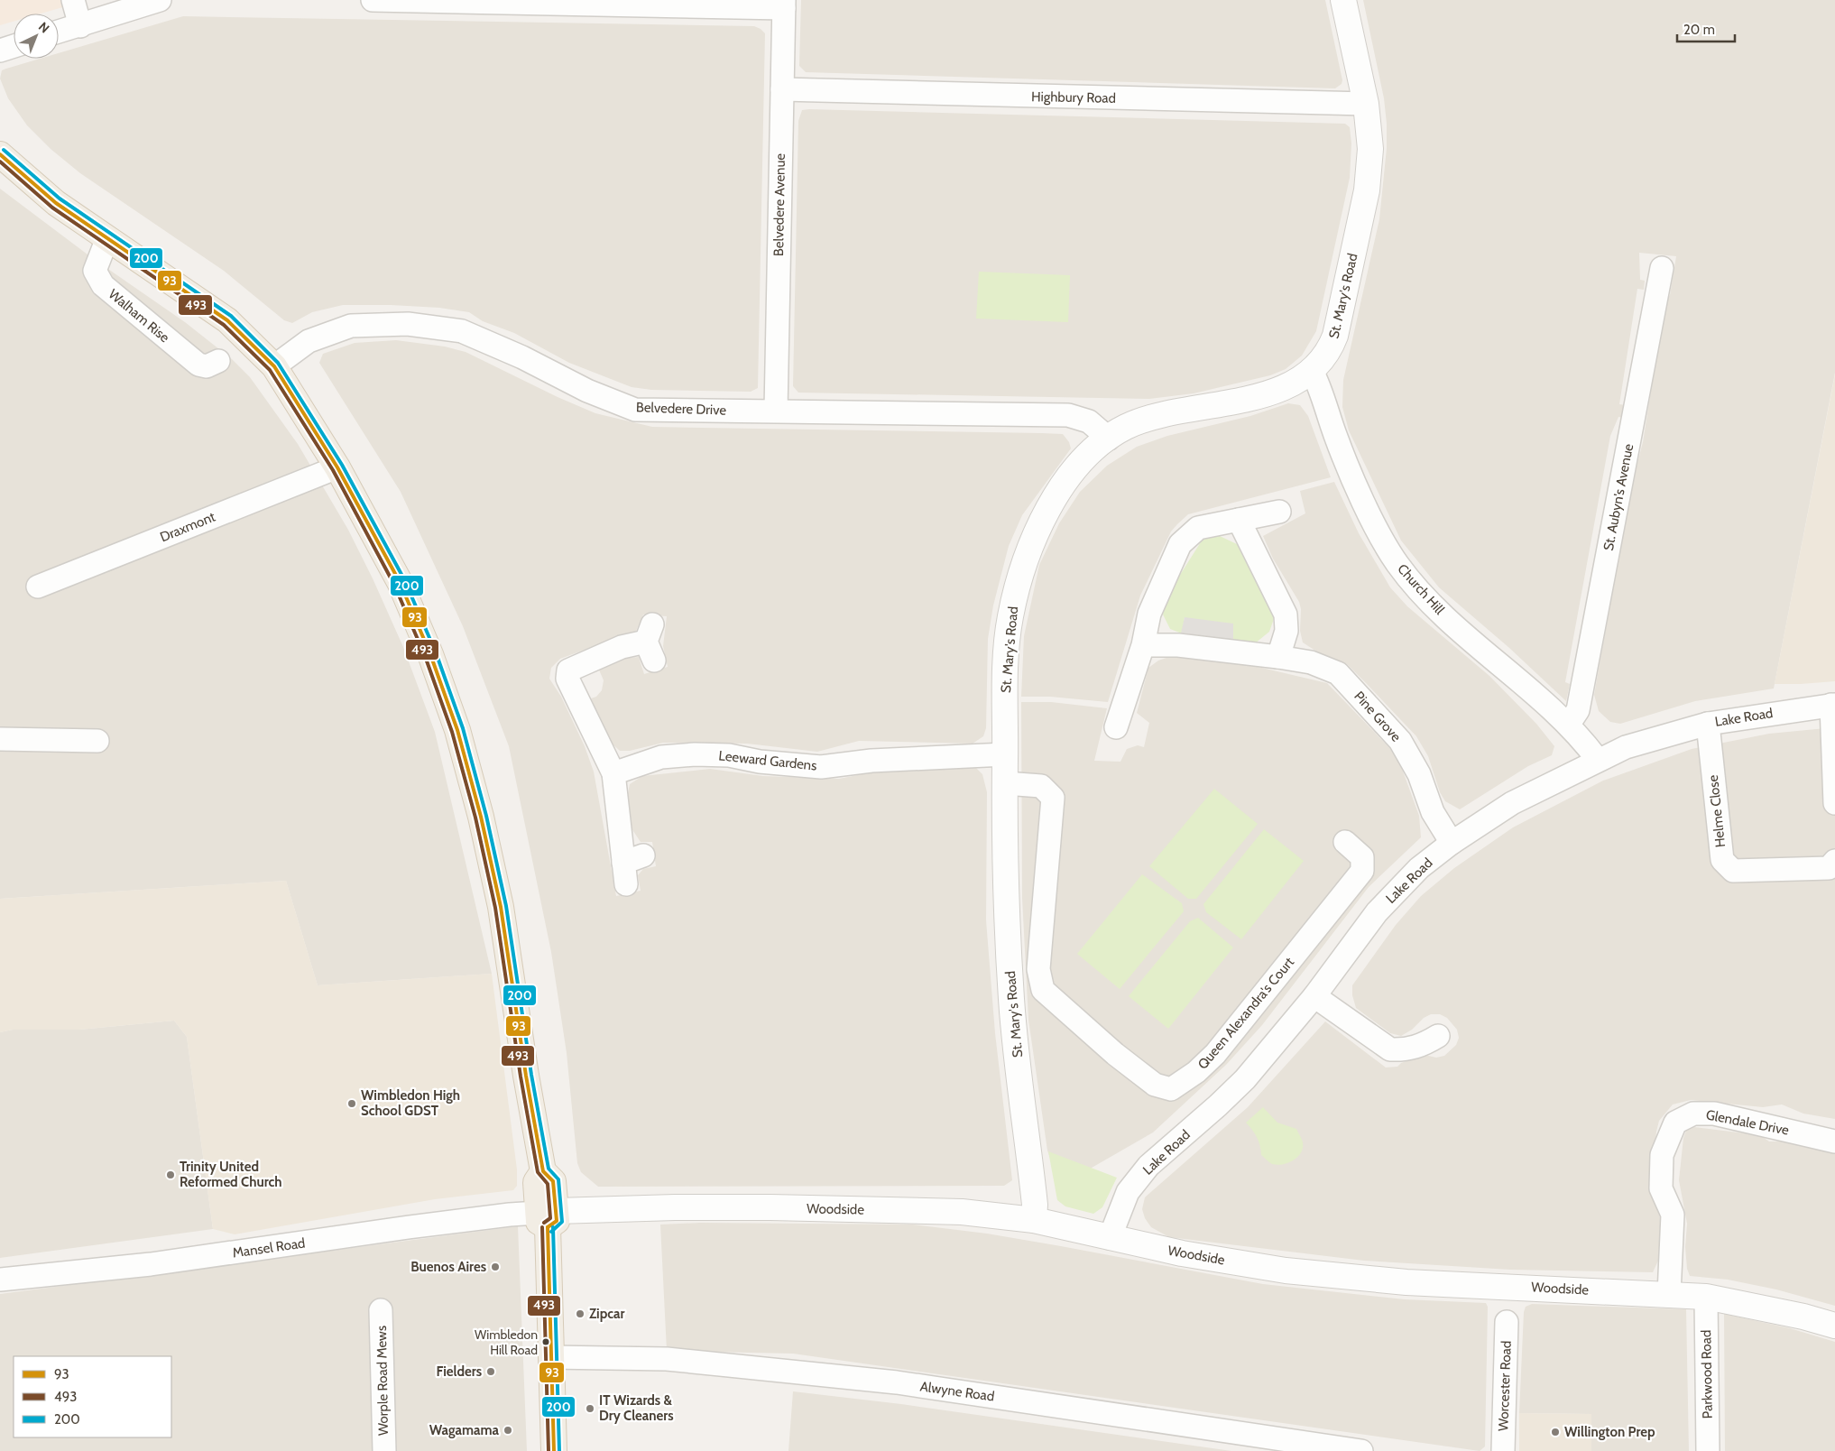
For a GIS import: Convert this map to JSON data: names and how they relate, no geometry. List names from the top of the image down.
{
  "streets": {
    "street": [
      "Highbury Road",
      "Belvedere Avenue",
      "St. Mary's Road",
      "Walham Rise",
      "Belvedere Drive",
      "St. Aubyn's Avenue",
      "Draxmont",
      "Church Hill",
      "Pine Grove",
      "Lake Road",
      "Leeward Gardens",
      "Helme Close",
      "Queen Alexandra's Court",
      "Glendale Drive",
      "Woodside",
      "Mansel Road",
      "Parkwood Road",
      "Worple Road Mews",
      "Worcester Road",
      "Alwyne Road"
    ]
  },
  "crossings": [
    ["Highbury Road", "Belvedere Avenue"],
    ["Highbury Road", "St. Mary's Road"],
    ["Belvedere Avenue", "Belvedere Drive"],
    ["St. Mary's Road", "Belvedere Drive"],
    ["St. Mary's Road", "Church Hill"],
    ["St. Mary's Road", "Leeward Gardens"],
    ["St. Mary's Road", "Queen Alexandra's Court"],
    ["St. Mary's Road", "Woodside"],
    ["St. Aubyn's Avenue", "Church Hill"],
    ["Church Hill", "Lake Road"],
    ["Pine Grove", "Lake Road"],
    ["Lake Road", "Helme Close"],
    ["Lake Road", "Woodside"],
    ["Glendale Drive", "Woodside"],
    ["Woodside", "Mansel Road"],
    ["Woodside", "Parkwood Road"]
  ],
  "places": [
    "Wimbledon High School GDST",
    "Trinity United Reformed Church",
    "Buenos Aires",
    "Zipcar",
    "Wimbledon Hill Road",
    "Fielders",
    "IT Wizards & Dry Cleaners",
    "Wagamama",
    "Willington Prep"
  ],
  "lines": ["transit line 200", "transit line 93", "transit line 493"],
  "legend": ["93", "493", "200"],
  "scale_bar": "20 m",
  "north": "top right"
}
